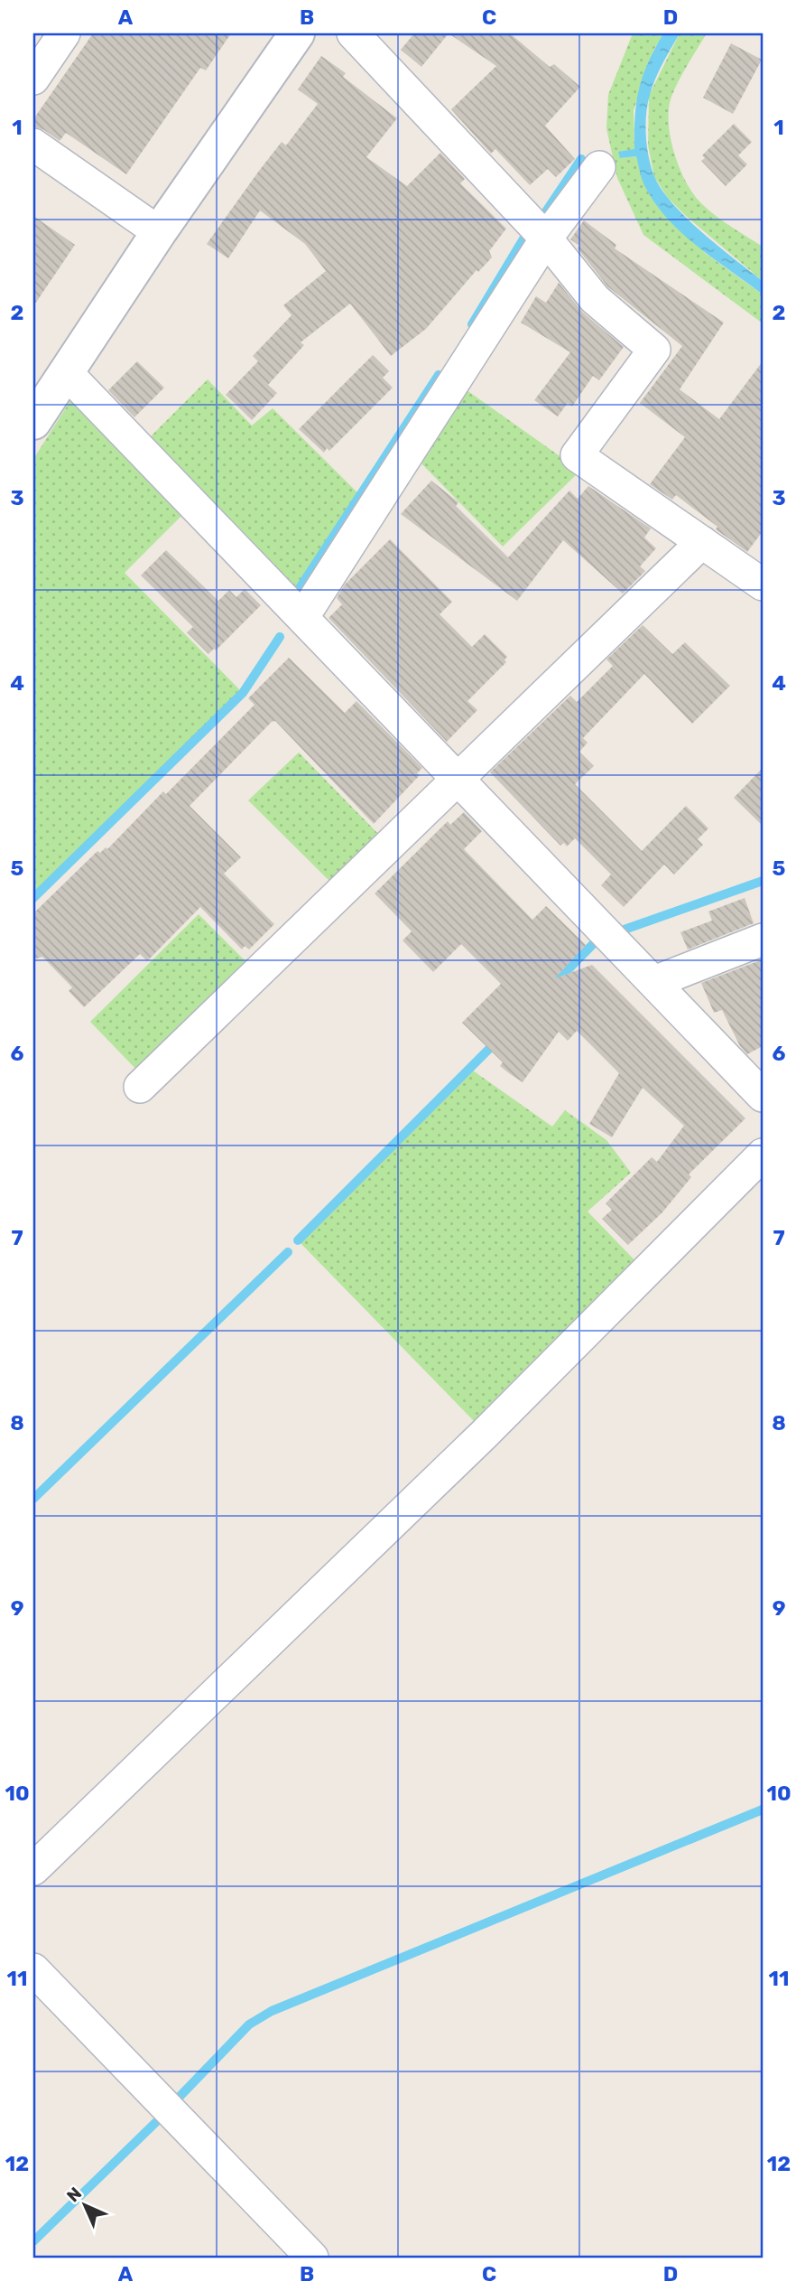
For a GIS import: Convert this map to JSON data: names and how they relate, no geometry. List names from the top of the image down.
{
  "north": "top left",
  "grid": {
    "columns": [
      "A",
      "B",
      "C",
      "D"
    ],
    "rows": [
      "1",
      "2",
      "3",
      "4",
      "5",
      "6",
      "7",
      "8",
      "9",
      "10",
      "11",
      "12"
    ]
  }
}
